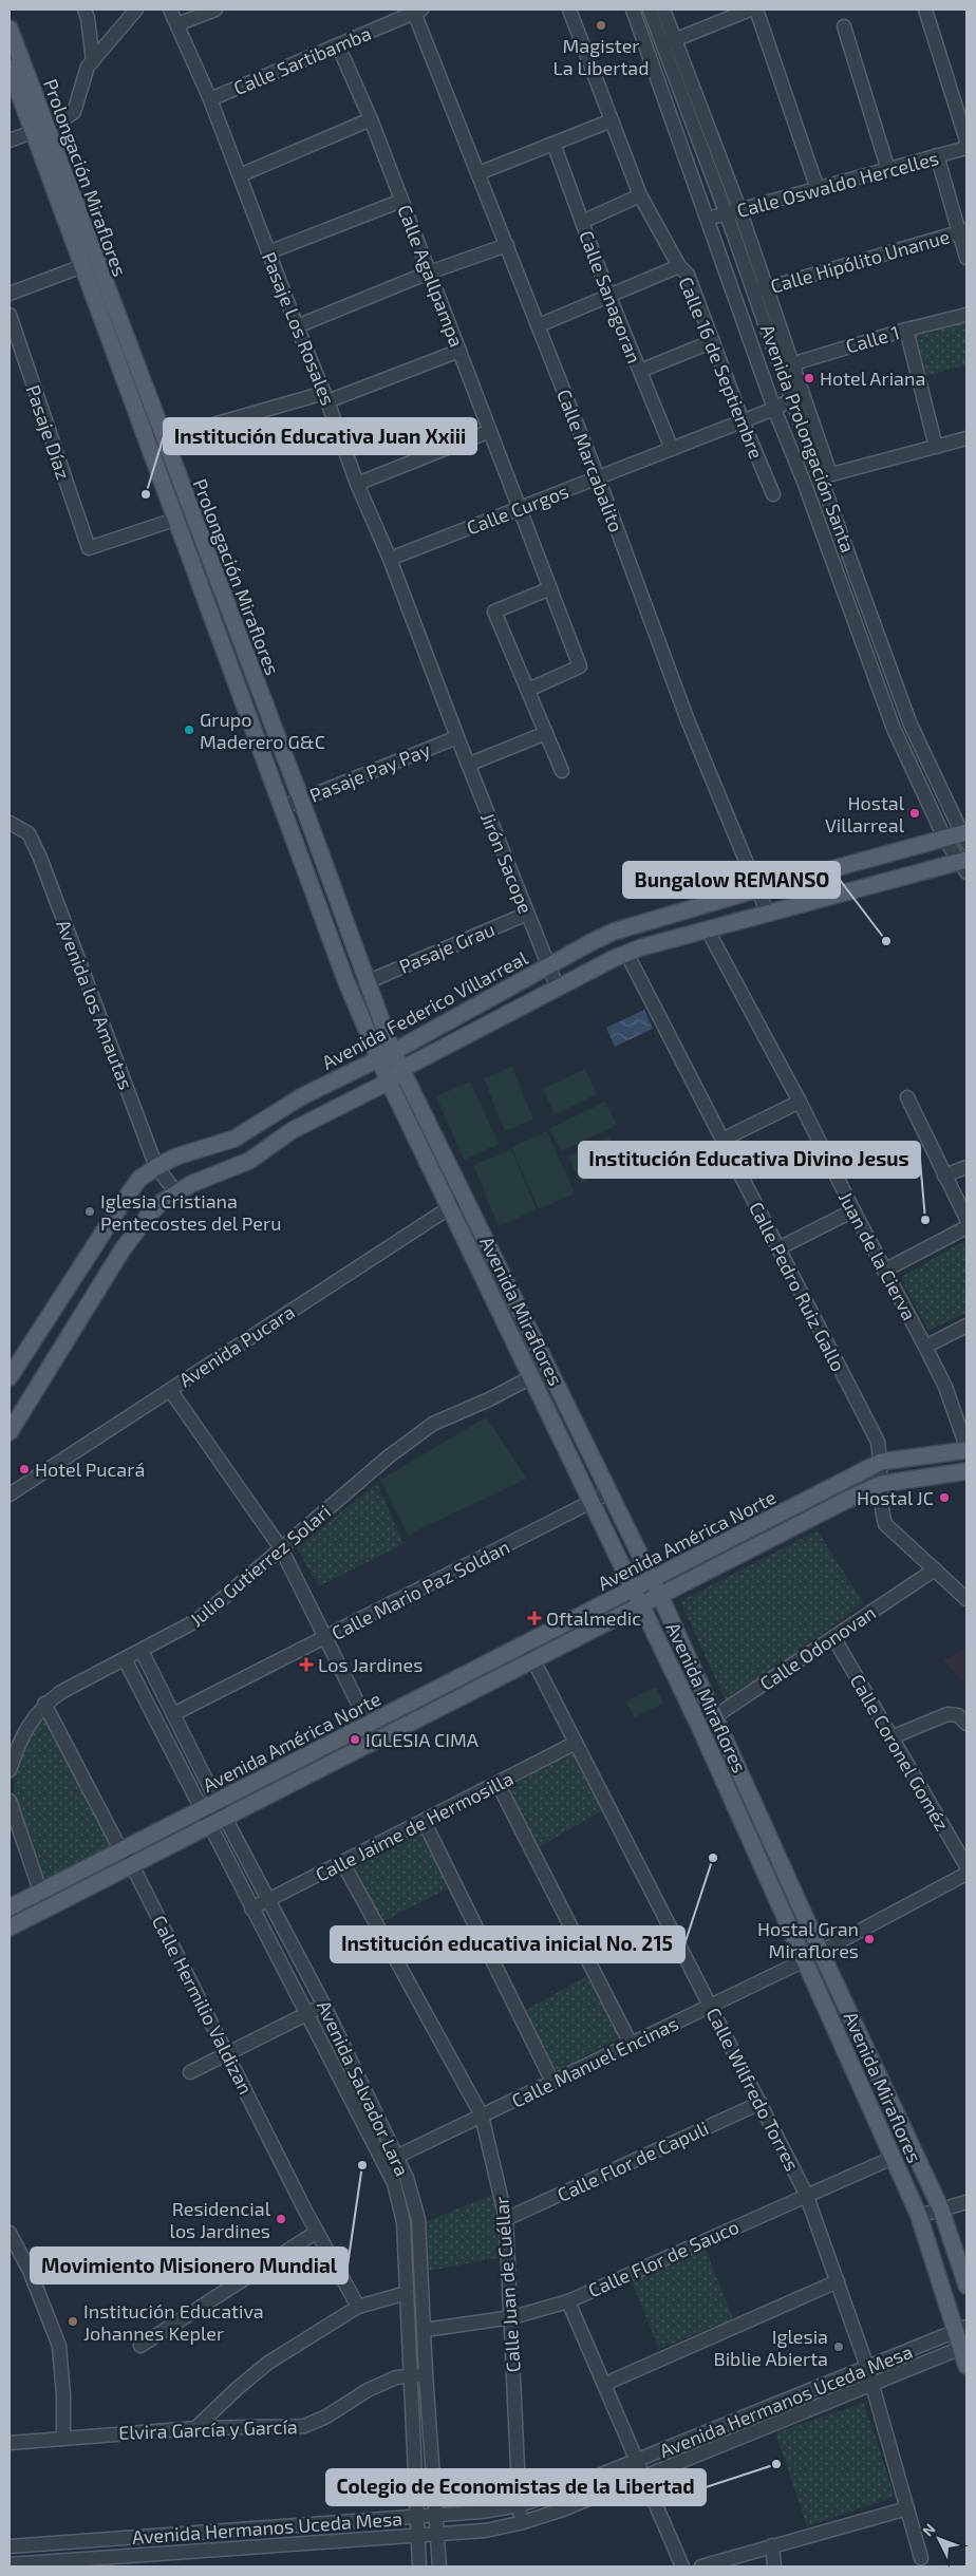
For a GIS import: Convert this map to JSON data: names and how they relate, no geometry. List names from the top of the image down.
{
  "streets": {
    "main road": [
      "Prolongación Miraflores",
      "Avenida Federico Villarreal",
      "Avenida Miraflores",
      "Avenida América Norte"
    ],
    "street": [
      "Calle Sartibamba",
      "Calle Oswaldo Hercelles",
      "Calle Hipólito Unanue",
      "Calle Agallpampa",
      "Calle Sanagoran",
      "Pasaje Los Rosales",
      "Calle 1",
      "Calle 16 de Septiembre",
      "Pasaje Díaz",
      "Avenida Prolongación Santa",
      "Calle Marcabalito",
      "Calle Curgos",
      "Pasaje Pay Pay",
      "Jirón Sacope",
      "Pasaje Grau",
      "Avenida los Amautas",
      "Juan de la Cierva",
      "Calle Pedro Ruiz Gallo",
      "Avenida Pucara",
      "Julio Gutierrez Solari",
      "Calle Mario Paz Soldan",
      "Calle Odonovan",
      "Calle Coronel Goméz",
      "Calle Jaime de Hermosilla",
      "Calle Hermilio Valdizan",
      "Calle Manuel Encinas",
      "Avenida Salvador Lara",
      "Calle Wilfredo Torres",
      "Calle Flor de Capuli",
      "Calle Flor de Sauco",
      "Calle Juan de Cuéllar",
      "Avenida Hermanos Uceda Mesa",
      "Elvira García y García"
    ]
  },
  "crossings": [
    ["Calle Sartibamba", "Calle Agallpampa"],
    ["Calle Sartibamba", "Pasaje Los Rosales"],
    ["Calle Sartibamba", "Calle Marcabalito"],
    ["Prolongación Miraflores", "Pasaje Díaz"],
    ["Prolongación Miraflores", "Pasaje Pay Pay"],
    ["Prolongación Miraflores", "Pasaje Grau"],
    ["Prolongación Miraflores", "Avenida Federico Villarreal"],
    ["Prolongación Miraflores", "Avenida Miraflores"],
    ["Calle Oswaldo Hercelles", "Avenida Prolongación Santa"],
    ["Calle Agallpampa", "Calle Curgos"],
    ["Calle Sanagoran", "Calle Curgos"],
    ["Pasaje Los Rosales", "Calle Curgos"],
    ["Pasaje Los Rosales", "Pasaje Pay Pay"],
    ["Pasaje Los Rosales", "Jirón Sacope"],
    ["Calle 1", "Avenida Prolongación Santa"],
    ["Calle 16 de Septiembre", "Calle Curgos"],
    ["Avenida Prolongación Santa", "Calle Curgos"],
    ["Avenida Prolongación Santa", "Avenida Federico Villarreal"],
    ["Calle Marcabalito", "Calle Curgos"],
    ["Calle Marcabalito", "Avenida Federico Villarreal"],
    ["Pasaje Pay Pay", "Jirón Sacope"],
    ["Jirón Sacope", "Pasaje Grau"],
    ["Jirón Sacope", "Avenida Federico Villarreal"],
    ["Avenida los Amautas", "Avenida Federico Villarreal"],
    ["Avenida Federico Villarreal", "Avenida Miraflores"],
    ["Juan de la Cierva", "Avenida América Norte"],
    ["Calle Pedro Ruiz Gallo", "Avenida América Norte"],
    ["Calle Pedro Ruiz Gallo", "Calle Odonovan"],
    ["Avenida Miraflores", "Avenida Pucara"],
    ["Avenida Miraflores", "Avenida América Norte"],
    ["Avenida Miraflores", "Julio Gutierrez Solari"],
    ["Avenida Miraflores", "Calle Mario Paz Soldan"],
    ["Avenida Miraflores", "Calle Odonovan"],
    ["Avenida Miraflores", "Calle Manuel Encinas"],
    ["Avenida Miraflores", "Calle Flor de Sauco"],
    ["Avenida Miraflores", "Avenida Hermanos Uceda Mesa"],
    ["Avenida América Norte", "Calle Hermilio Valdizan"],
    ["Avenida América Norte", "Avenida Salvador Lara"],
    ["Avenida América Norte", "Calle Wilfredo Torres"],
    ["Julio Gutierrez Solari", "Calle Hermilio Valdizan"],
    ["Julio Gutierrez Solari", "Avenida Salvador Lara"],
    ["Calle Mario Paz Soldan", "Avenida Salvador Lara"],
    ["Calle Odonovan", "Calle Coronel Goméz"],
    ["Calle Jaime de Hermosilla", "Avenida Salvador Lara"],
    ["Calle Jaime de Hermosilla", "Calle Wilfredo Torres"],
    ["Calle Jaime de Hermosilla", "Calle Juan de Cuéllar"],
    ["Calle Manuel Encinas", "Avenida Salvador Lara"],
    ["Calle Manuel Encinas", "Calle Wilfredo Torres"],
    ["Calle Manuel Encinas", "Calle Juan de Cuéllar"],
    ["Avenida Salvador Lara", "Calle Flor de Sauco"],
    ["Avenida Salvador Lara", "Avenida Hermanos Uceda Mesa"],
    ["Avenida Salvador Lara", "Elvira García y García"],
    ["Calle Wilfredo Torres", "Calle Flor de Capuli"],
    ["Calle Wilfredo Torres", "Calle Flor de Sauco"],
    ["Calle Wilfredo Torres", "Avenida Hermanos Uceda Mesa"],
    ["Calle Flor de Capuli", "Calle Juan de Cuéllar"],
    ["Calle Flor de Sauco", "Calle Juan de Cuéllar"],
    ["Calle Juan de Cuéllar", "Avenida Hermanos Uceda Mesa"]
  ],
  "places": {
    "other": [
      "Magister La Libertad",
      "Hotel Ariana",
      "Institución Educativa Juan Xxiii",
      "Grupo Maderero G&C",
      "Hostal Villarreal",
      "Bungalow REMANSO",
      "Iglesia Cristiana Pentecostes del Peru",
      "Institución Educativa Divino Jesus",
      "Hotel Pucará",
      "Hostal JC",
      "IGLESIA CIMA",
      "Institución educativa inicial No. 215",
      "Hostal Gran Miraflores",
      "Movimiento Misionero Mundial",
      "Residencial los Jardines",
      "Institución Educativa Johannes Kepler",
      "Iglesia Biblie Abierta",
      "Colegio de Economistas de la Libertad"
    ],
    "health": ["Oftalmedic", "Los Jardines"]
  },
  "north": "top left"
}
